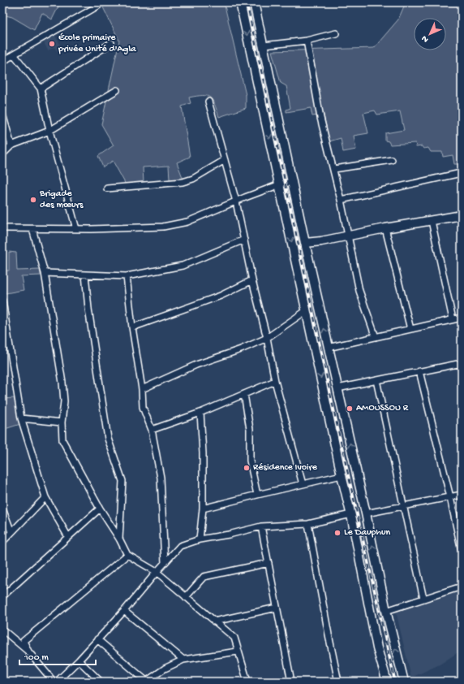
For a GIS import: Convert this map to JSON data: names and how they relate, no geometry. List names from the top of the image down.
{
  "places": [
    "École primaire privée Unité d'Agla",
    "Brigade des mœurs",
    "AMOUSSOU R",
    "Résidence Ivoire",
    "Le Dauphun"
  ],
  "scale_bar": "100 m",
  "north": "bottom left"
}
